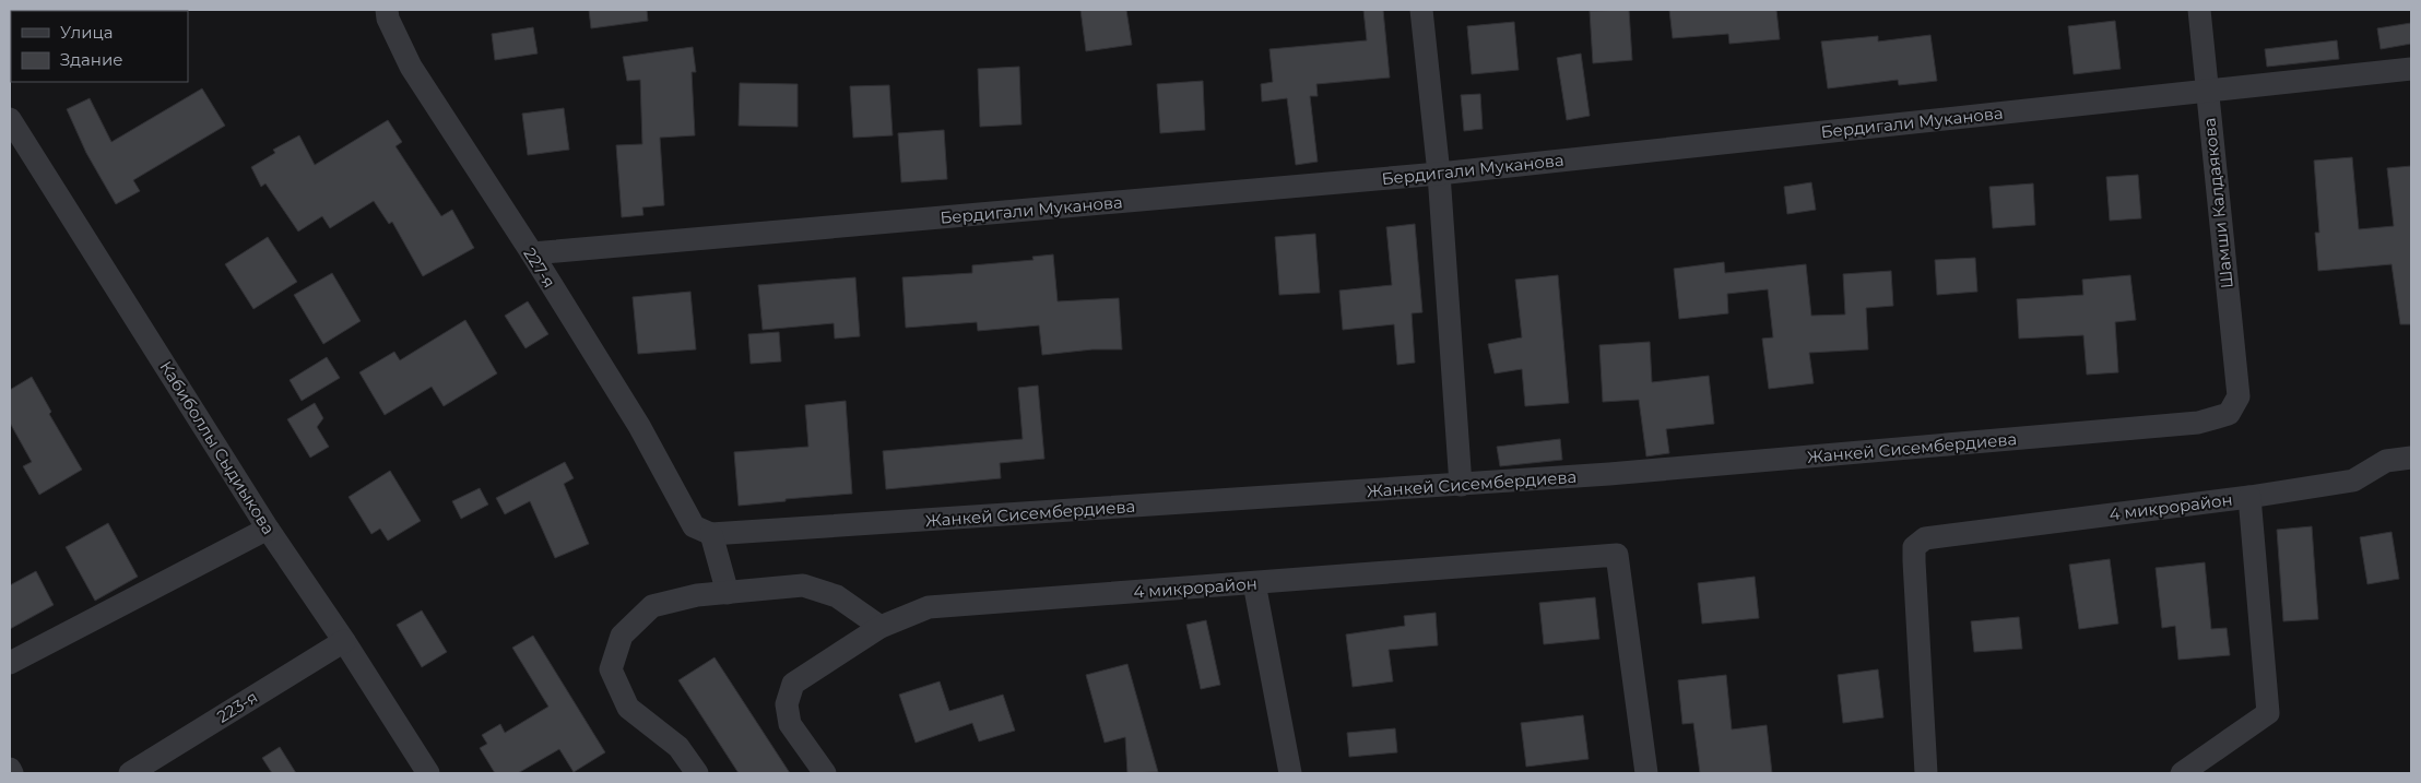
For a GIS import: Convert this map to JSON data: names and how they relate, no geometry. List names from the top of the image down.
{
  "streets": {
    "street": [
      "Бердигали Муканова",
      "Шамши Калдаякова",
      "227-я",
      "Кабиболлы Сыдиыкова",
      "Жанкей Сисембердиева",
      "4 микрорайон",
      "223-я"
    ]
  },
  "crossings": [
    ["Бердигали Муканова", "Шамши Калдаякова"],
    ["Бердигали Муканова", "227-я"],
    ["Шамши Калдаякова", "Жанкей Сисембердиева"],
    ["227-я", "Жанкей Сисембердиева"],
    ["Кабиболлы Сыдиыкова", "223-я"]
  ],
  "legend": ["Улица", "Здание"]
}
